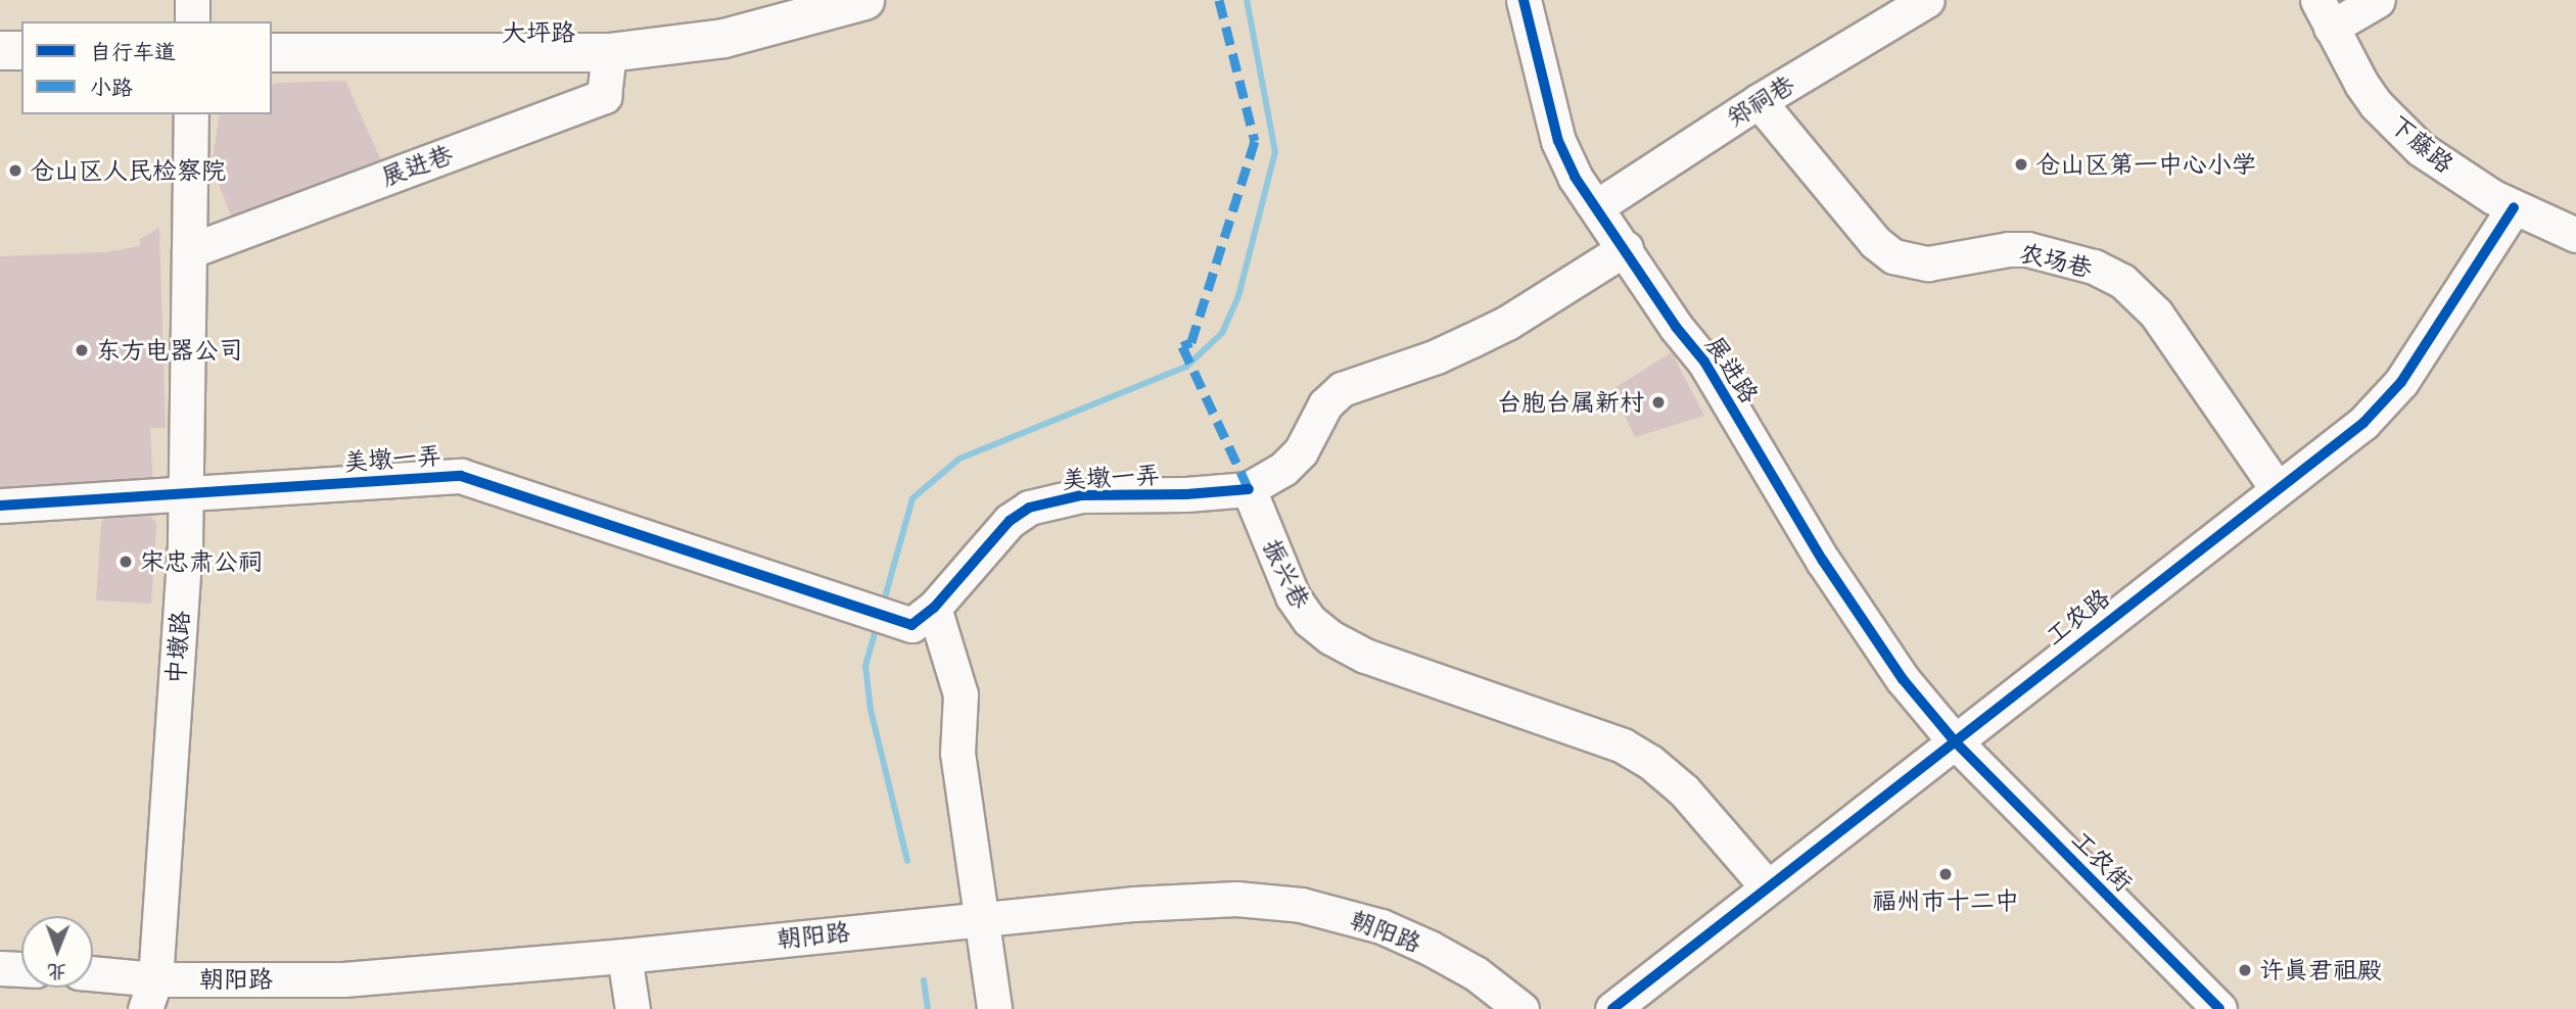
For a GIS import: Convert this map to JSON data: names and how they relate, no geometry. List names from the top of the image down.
{
  "streets": {
    "main road": ["大坪路"],
    "street": [
      "郑祠巷",
      "下藤路",
      "展进巷",
      "农场巷",
      "展进路",
      "美墩一弄",
      "振兴巷",
      "工农路",
      "中墩路",
      "工农街",
      "朝阳路"
    ]
  },
  "crossings": [
    ["郑祠巷", "农场巷"],
    ["郑祠巷", "展进路"],
    ["下藤路", "工农路"],
    ["展进巷", "中墩路"],
    ["农场巷", "工农路"],
    ["展进路", "工农路"],
    ["展进路", "工农街"],
    ["美墩一弄", "振兴巷"],
    ["美墩一弄", "中墩路"],
    ["振兴巷", "工农路"],
    ["工农路", "工农街"],
    ["中墩路", "朝阳路"]
  ],
  "places": [
    "仓山区第一中心小学",
    "仓山区人民检察院",
    "东方电器公司",
    "台胞台属新村",
    "宋忠肃公祠",
    "福州市十二中",
    "许真君祖殿"
  ],
  "legend": ["自行车道", "小路"],
  "north": "bottom"
}
